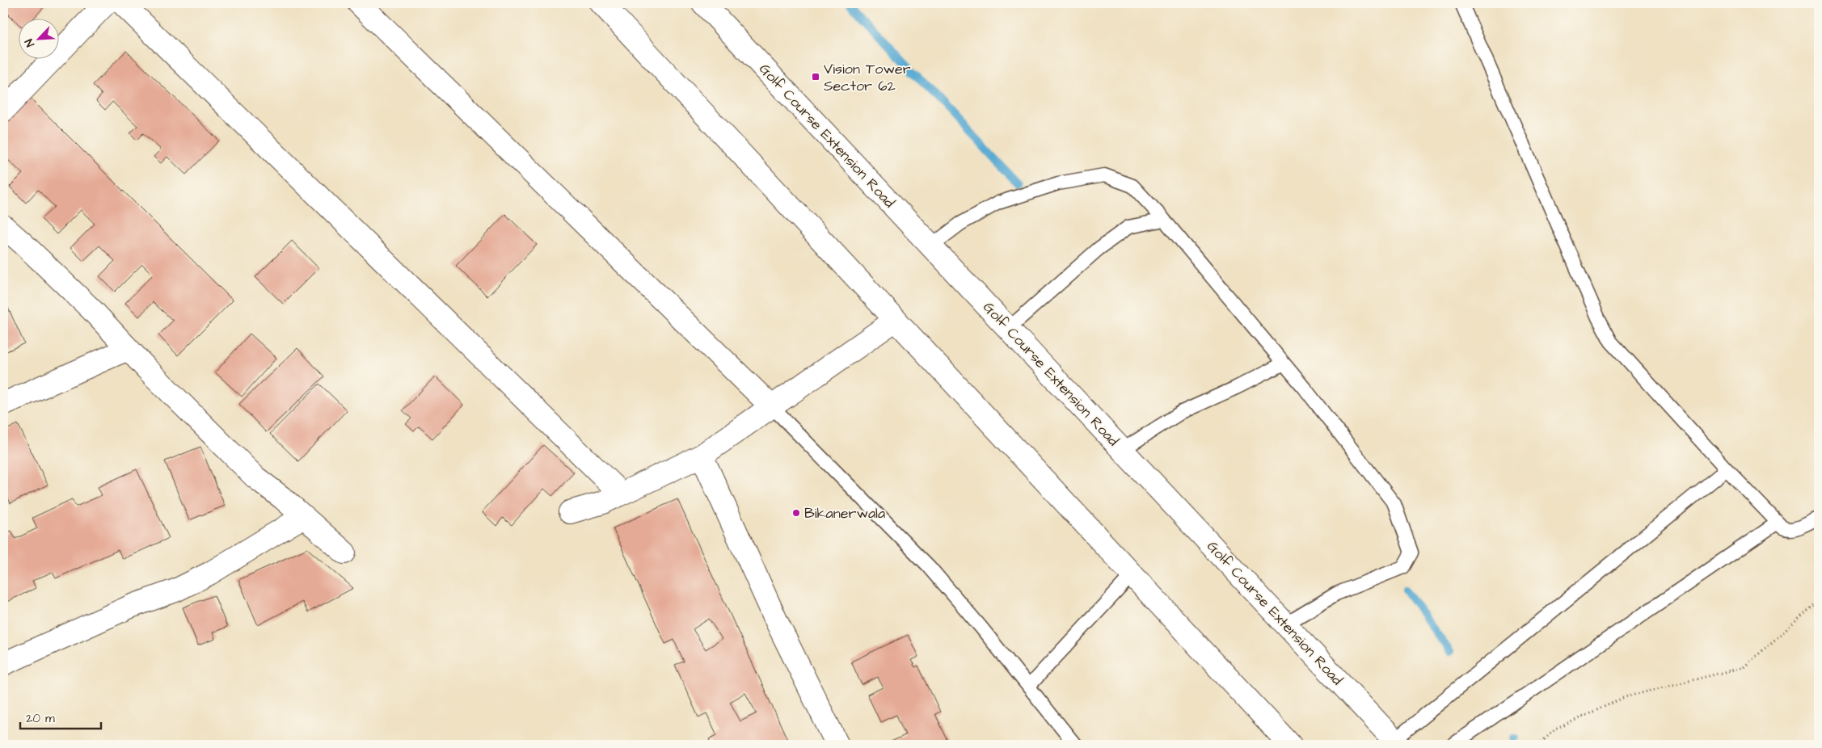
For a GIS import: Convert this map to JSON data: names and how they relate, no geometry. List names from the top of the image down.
{
  "streets": {
    "street": ["Golf Course Extension Road"]
  },
  "places": {
    "transit": ["Vision Tower Sector 62"],
    "other": ["Bikanerwala"]
  },
  "scale_bar": "20 m",
  "north": "bottom left"
}
